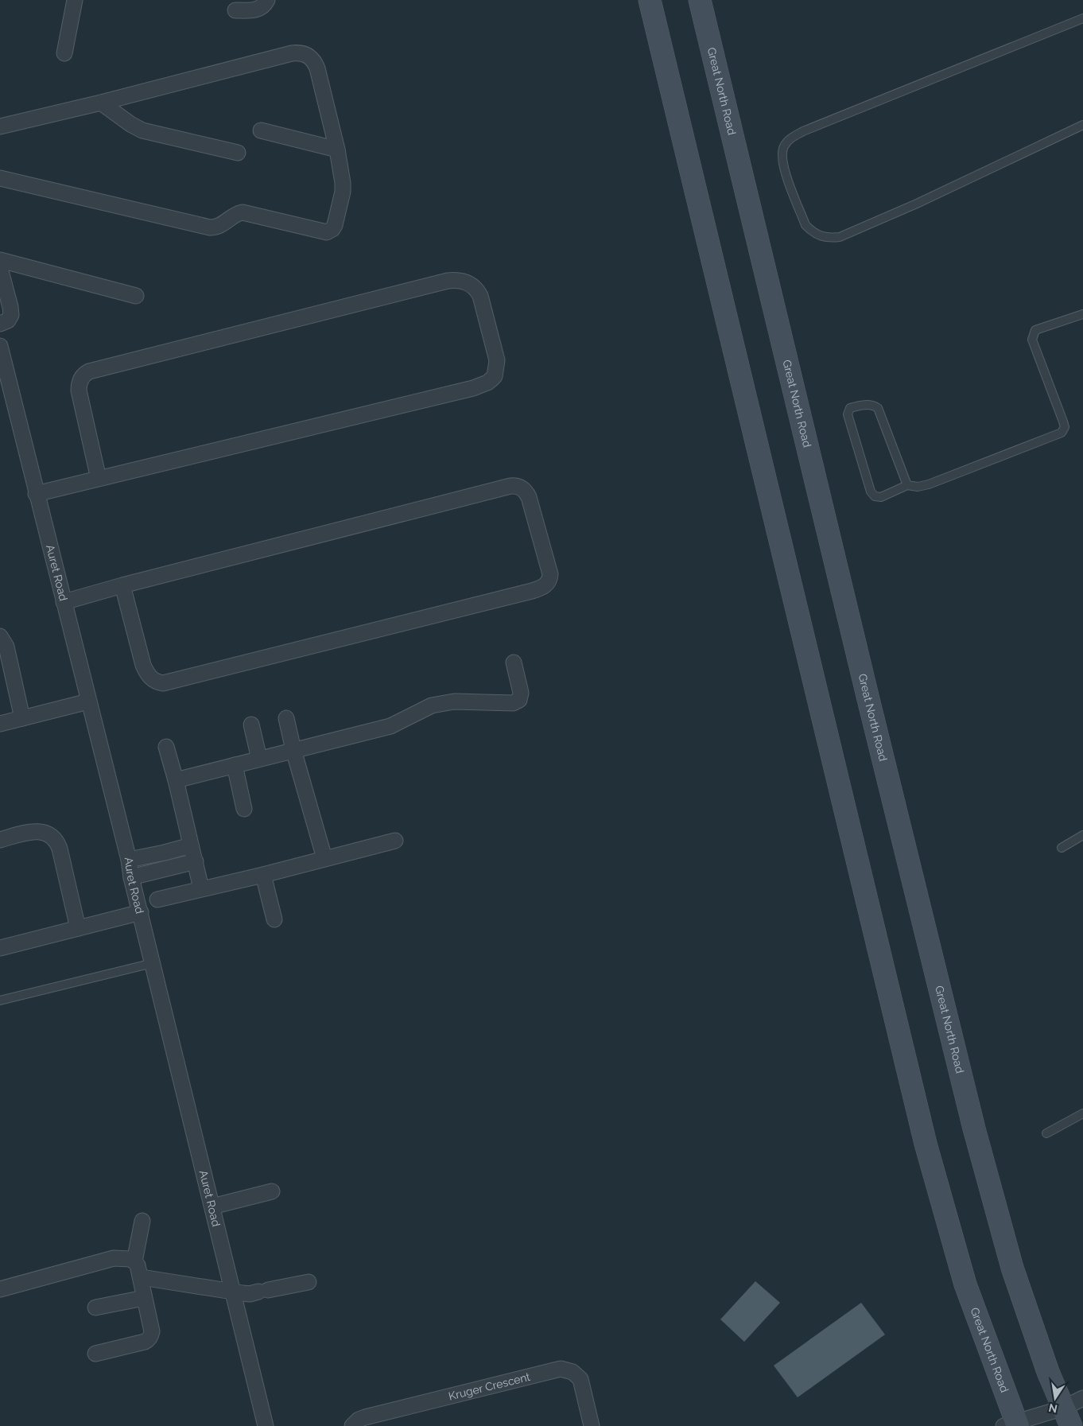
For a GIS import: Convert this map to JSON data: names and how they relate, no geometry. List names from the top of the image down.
{
  "streets": {
    "main road": ["Great North Road"],
    "street": ["Auret Road", "Kruger Crescent"]
  },
  "north": "bottom"
}
